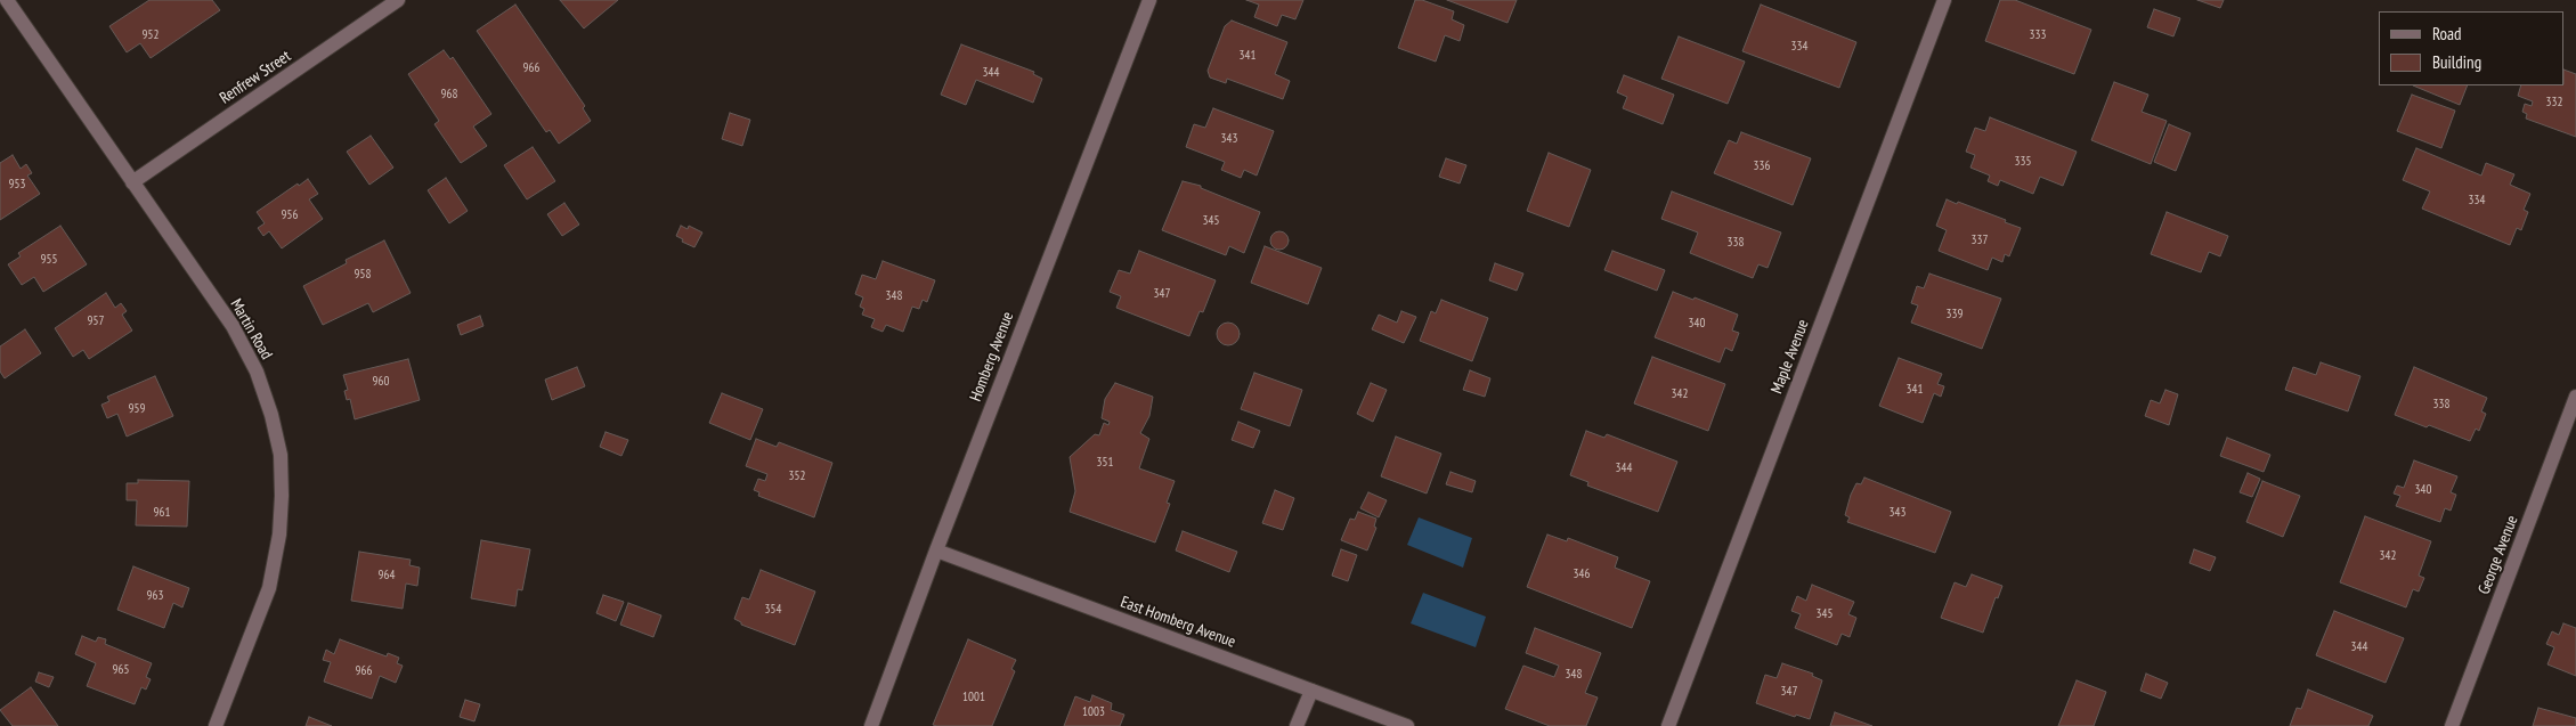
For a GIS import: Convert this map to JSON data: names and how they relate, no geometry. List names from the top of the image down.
{
  "streets": {
    "street": [
      "Renfrew Street",
      "Martin Road",
      "Homberg Avenue",
      "Maple Avenue",
      "George Avenue",
      "East Homberg Avenue"
    ]
  },
  "crossings": [
    ["Renfrew Street", "Martin Road"],
    ["Homberg Avenue", "East Homberg Avenue"]
  ],
  "house_numbers": [
    "952",
    "333",
    "334",
    "341",
    "966",
    "344",
    "968",
    "332",
    "343",
    "335",
    "336",
    "953",
    "334",
    "956",
    "345",
    "337",
    "338",
    "955",
    "958",
    "347",
    "348",
    "339",
    "957",
    "340",
    "960",
    "341",
    "342",
    "338",
    "959",
    "351",
    "344",
    "352",
    "340",
    "961",
    "343",
    "342",
    "346",
    "964",
    "963",
    "354",
    "345",
    "344",
    "965",
    "966",
    "348",
    "347",
    "1001",
    "1003"
  ],
  "legend": ["Road", "Building"]
}
